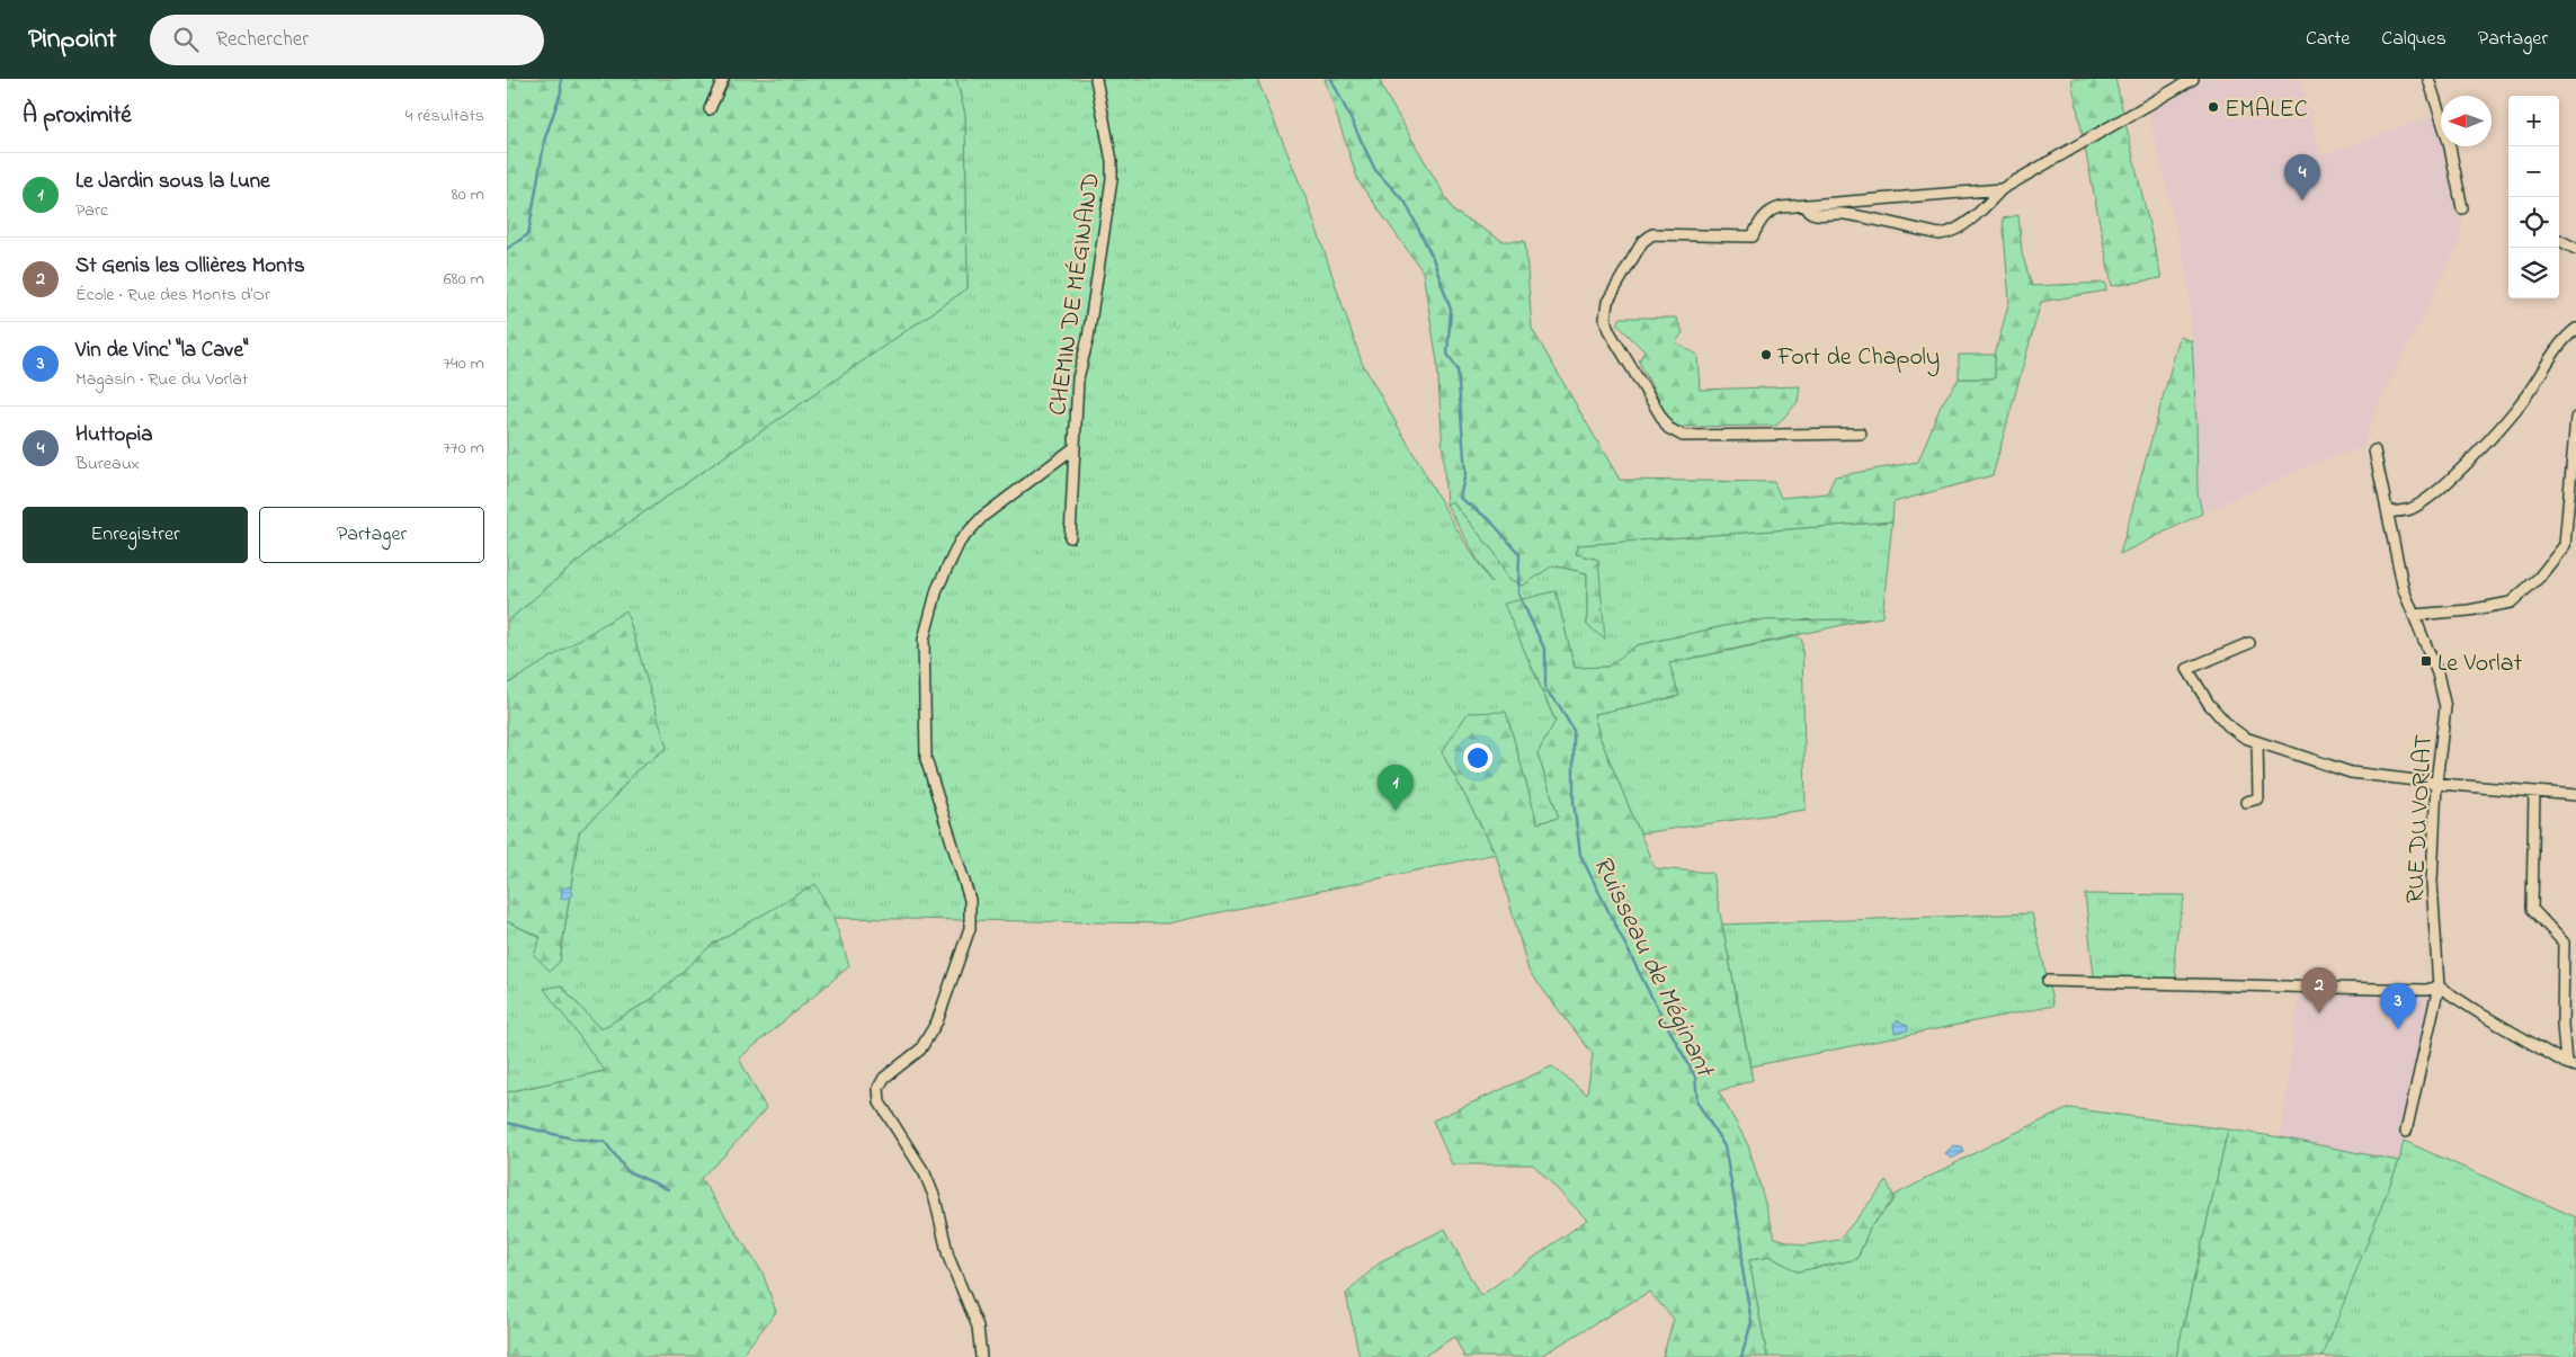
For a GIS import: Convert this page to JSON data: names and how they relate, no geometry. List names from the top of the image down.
{
  "streets": {
    "street": ["CHEMIN DE MÉGINAND", "RUE DU VORLAT"]
  },
  "water": ["Ruisseau de Méginant"],
  "places": {
    "other": ["EMALEC", "Fort de Chapoly"],
    "transit": ["Le Vorlat"]
  },
  "north": "left",
  "page": {
    "header": "Pinpoint",
    "search": "Rechercher",
    "nav": ["Carte", "Calques", "Partager"],
    "heading": ["À proximité", "4 résultats"],
    "map_buttons": ["+", "−"],
    "list": [
      {
        "mark": "1",
        "name": "Le Jardin sous la Lune",
        "note": "Parc",
        "value": "80 m"
      },
      {
        "mark": "2",
        "name": "St Genis les Ollières Monts",
        "note": "École · Rue des Monts d'Or",
        "value": "680 m"
      },
      {
        "mark": "3",
        "name": "Vin de Vinc' \"la Cave\"",
        "note": "Magasin · Rue du Vorlat",
        "value": "740 m"
      },
      {
        "mark": "4",
        "name": "Huttopia",
        "note": "Bureaux",
        "value": "770 m"
      }
    ],
    "pins": [
      "4",
      "1",
      "2",
      "3"
    ],
    "buttons": ["Enregistrer", "Partager"]
  }
}
